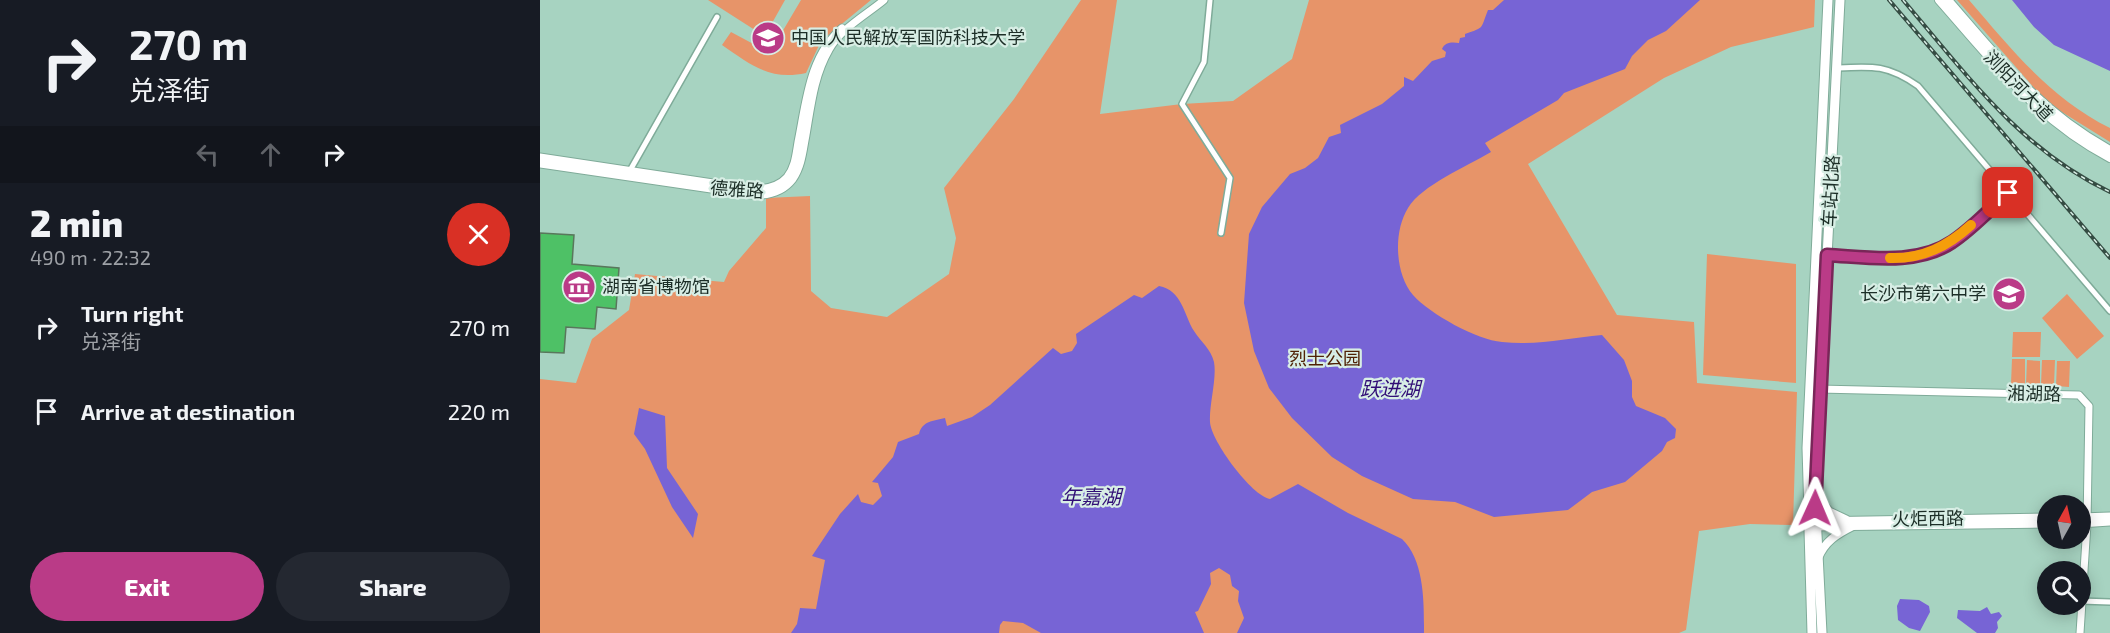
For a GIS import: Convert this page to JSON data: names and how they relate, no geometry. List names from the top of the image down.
{
  "streets": {
    "main road": ["浏阳河大道", "车站北路"],
    "street": ["德雅路", "湘湖路", "火炬西路"]
  },
  "crossings": [
    ["车站北路", "湘湖路"],
    ["车站北路", "火炬西路"]
  ],
  "water": ["跃进湖", "年嘉湖"],
  "parks": ["烈士公园"],
  "places": {
    "school or university": ["中国人民解放军国防科技大学", "长沙市第六中学"],
    "museum": ["湖南省博物馆"]
  },
  "north": "top",
  "page": {
    "turn": ["270 m", "兑泽街"],
    "heading": ["2 min", "490 m · 22:32"],
    "list": [
      {
        "name": "Turn right",
        "note": "兑泽街",
        "value": "270 m"
      },
      {
        "name": "Arrive at destination",
        "value": "220 m"
      }
    ],
    "buttons": ["Exit", "Share"]
  }
}
